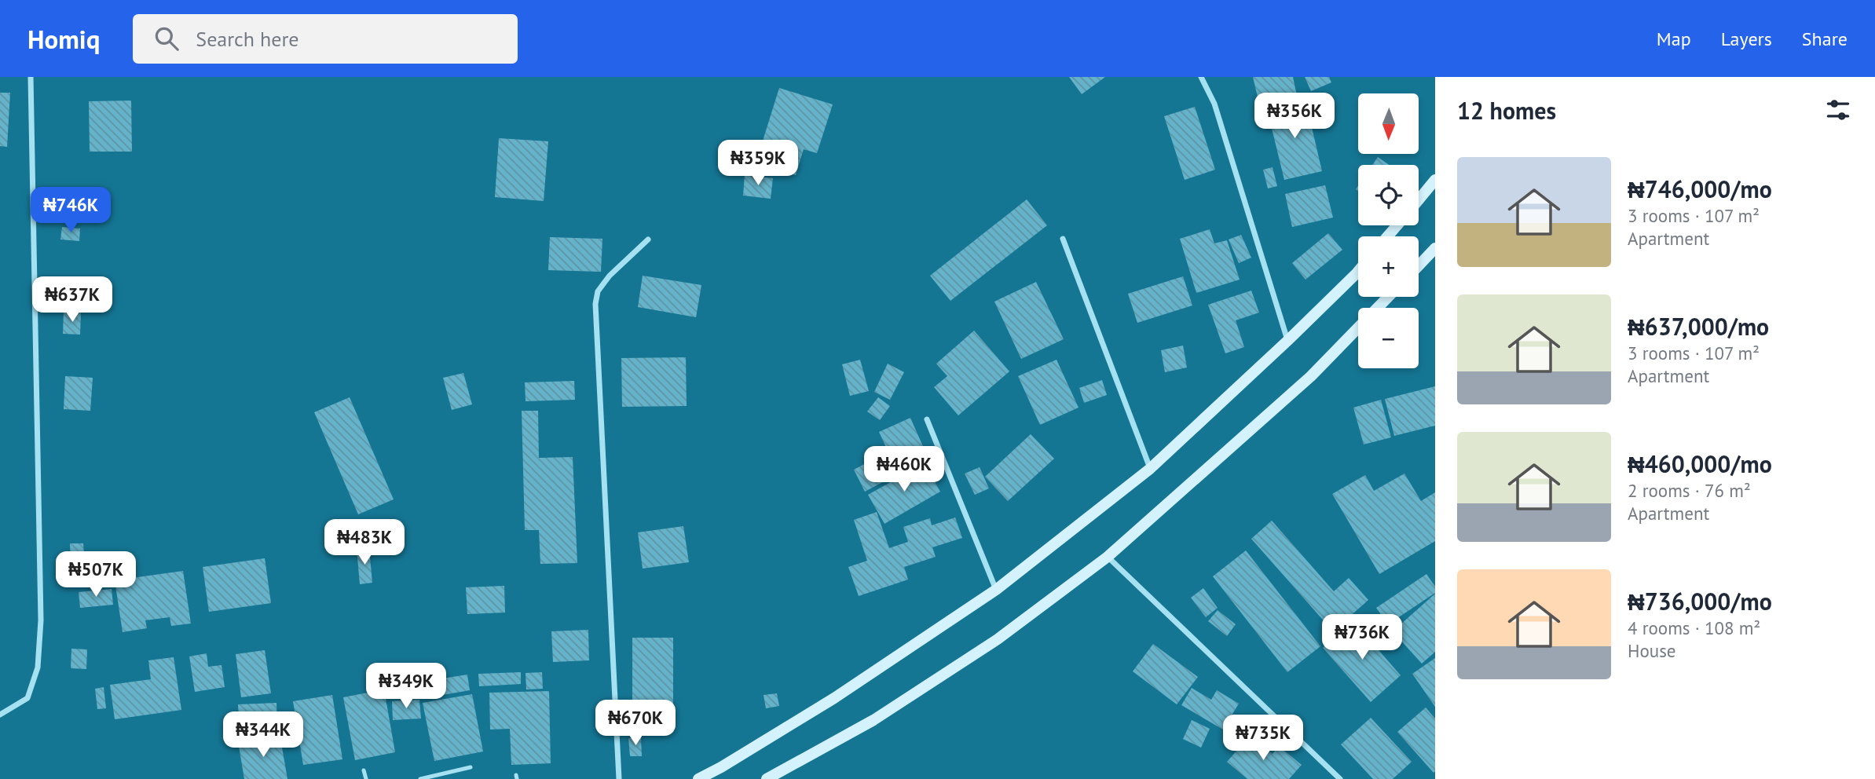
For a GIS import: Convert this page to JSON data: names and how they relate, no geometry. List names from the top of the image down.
{
  "north": "bottom",
  "page": {
    "header": "Homiq",
    "search": "Search here",
    "nav": ["Map", "Layers", "Share"],
    "heading": "12 homes",
    "price": [
      "₦356K",
      "₦359K",
      "₦746K",
      "₦637K",
      "₦460K",
      "₦483K",
      "₦507K",
      "₦736K",
      "₦349K",
      "₦670K",
      "₦344K",
      "₦735K"
    ],
    "map_buttons": ["+", "−"],
    "list": [
      {
        "name": "₦746,000/mo",
        "note": "3 rooms · 107 m² · Apartment"
      },
      {
        "name": "₦637,000/mo",
        "note": "3 rooms · 107 m² · Apartment"
      },
      {
        "name": "₦460,000/mo",
        "note": "2 rooms · 76 m² · Apartment"
      },
      {
        "name": "₦736,000/mo",
        "note": "4 rooms · 108 m² · House"
      }
    ]
  }
}
